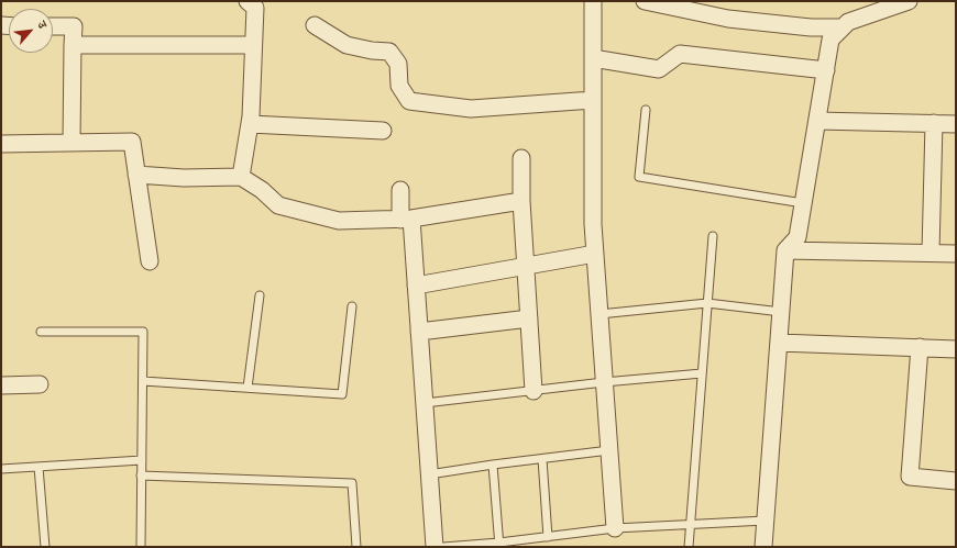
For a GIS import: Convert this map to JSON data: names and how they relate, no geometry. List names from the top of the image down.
{
  "north": "top right"
}
